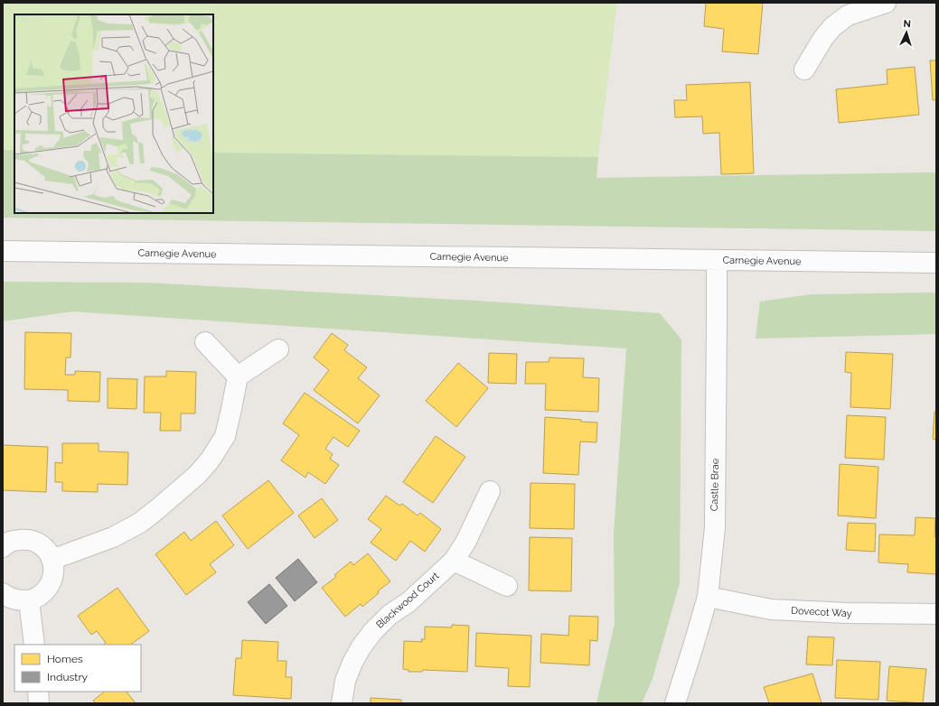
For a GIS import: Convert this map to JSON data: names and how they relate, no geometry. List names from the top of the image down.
{
  "streets": {
    "street": [
      "Carnegie Avenue",
      "Castle Brae",
      "Blackwood Court",
      "Dovecot Way"
    ]
  },
  "crossings": [
    ["Carnegie Avenue", "Castle Brae"],
    ["Castle Brae", "Dovecot Way"]
  ],
  "legend": ["Homes", "Industry"],
  "north": "top"
}
